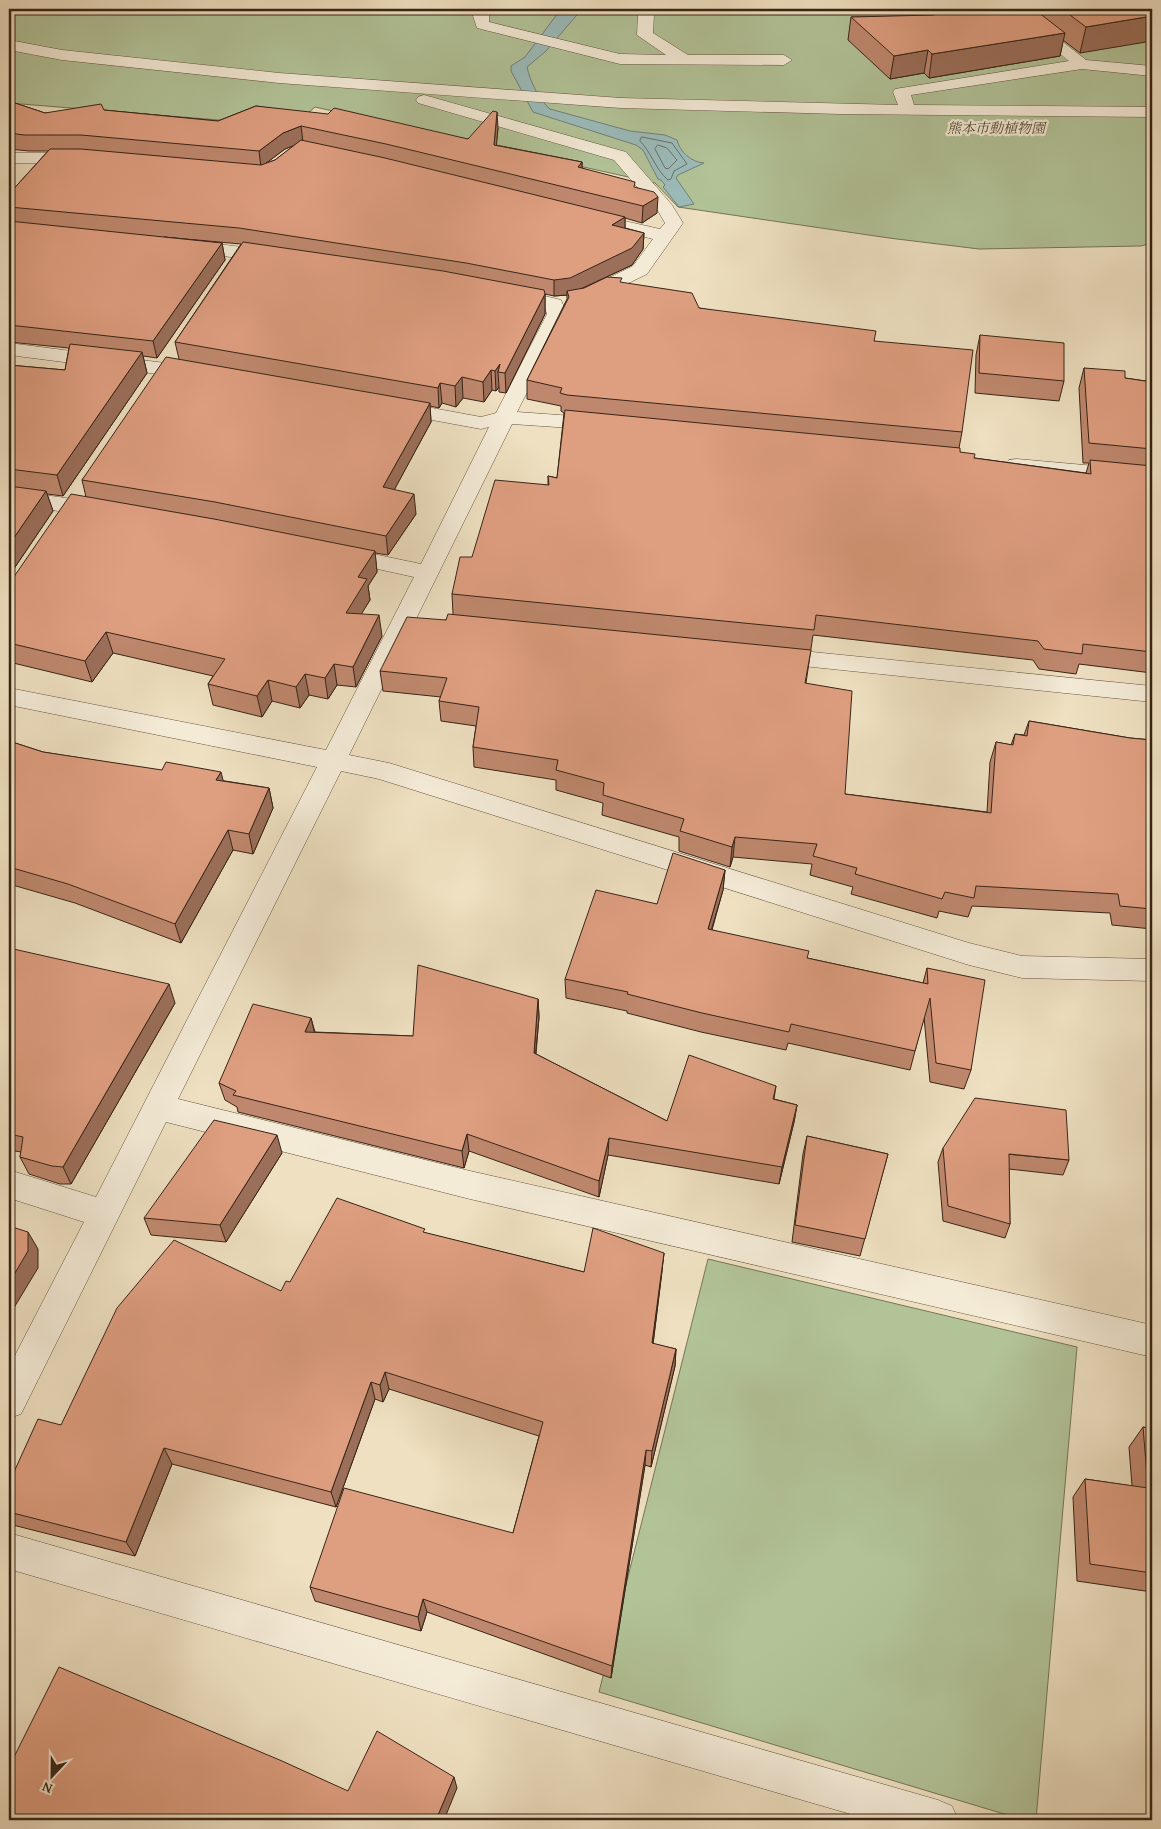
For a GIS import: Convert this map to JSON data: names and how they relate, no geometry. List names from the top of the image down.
{
  "parks": ["熊本市動植物園"],
  "north": "bottom"
}
